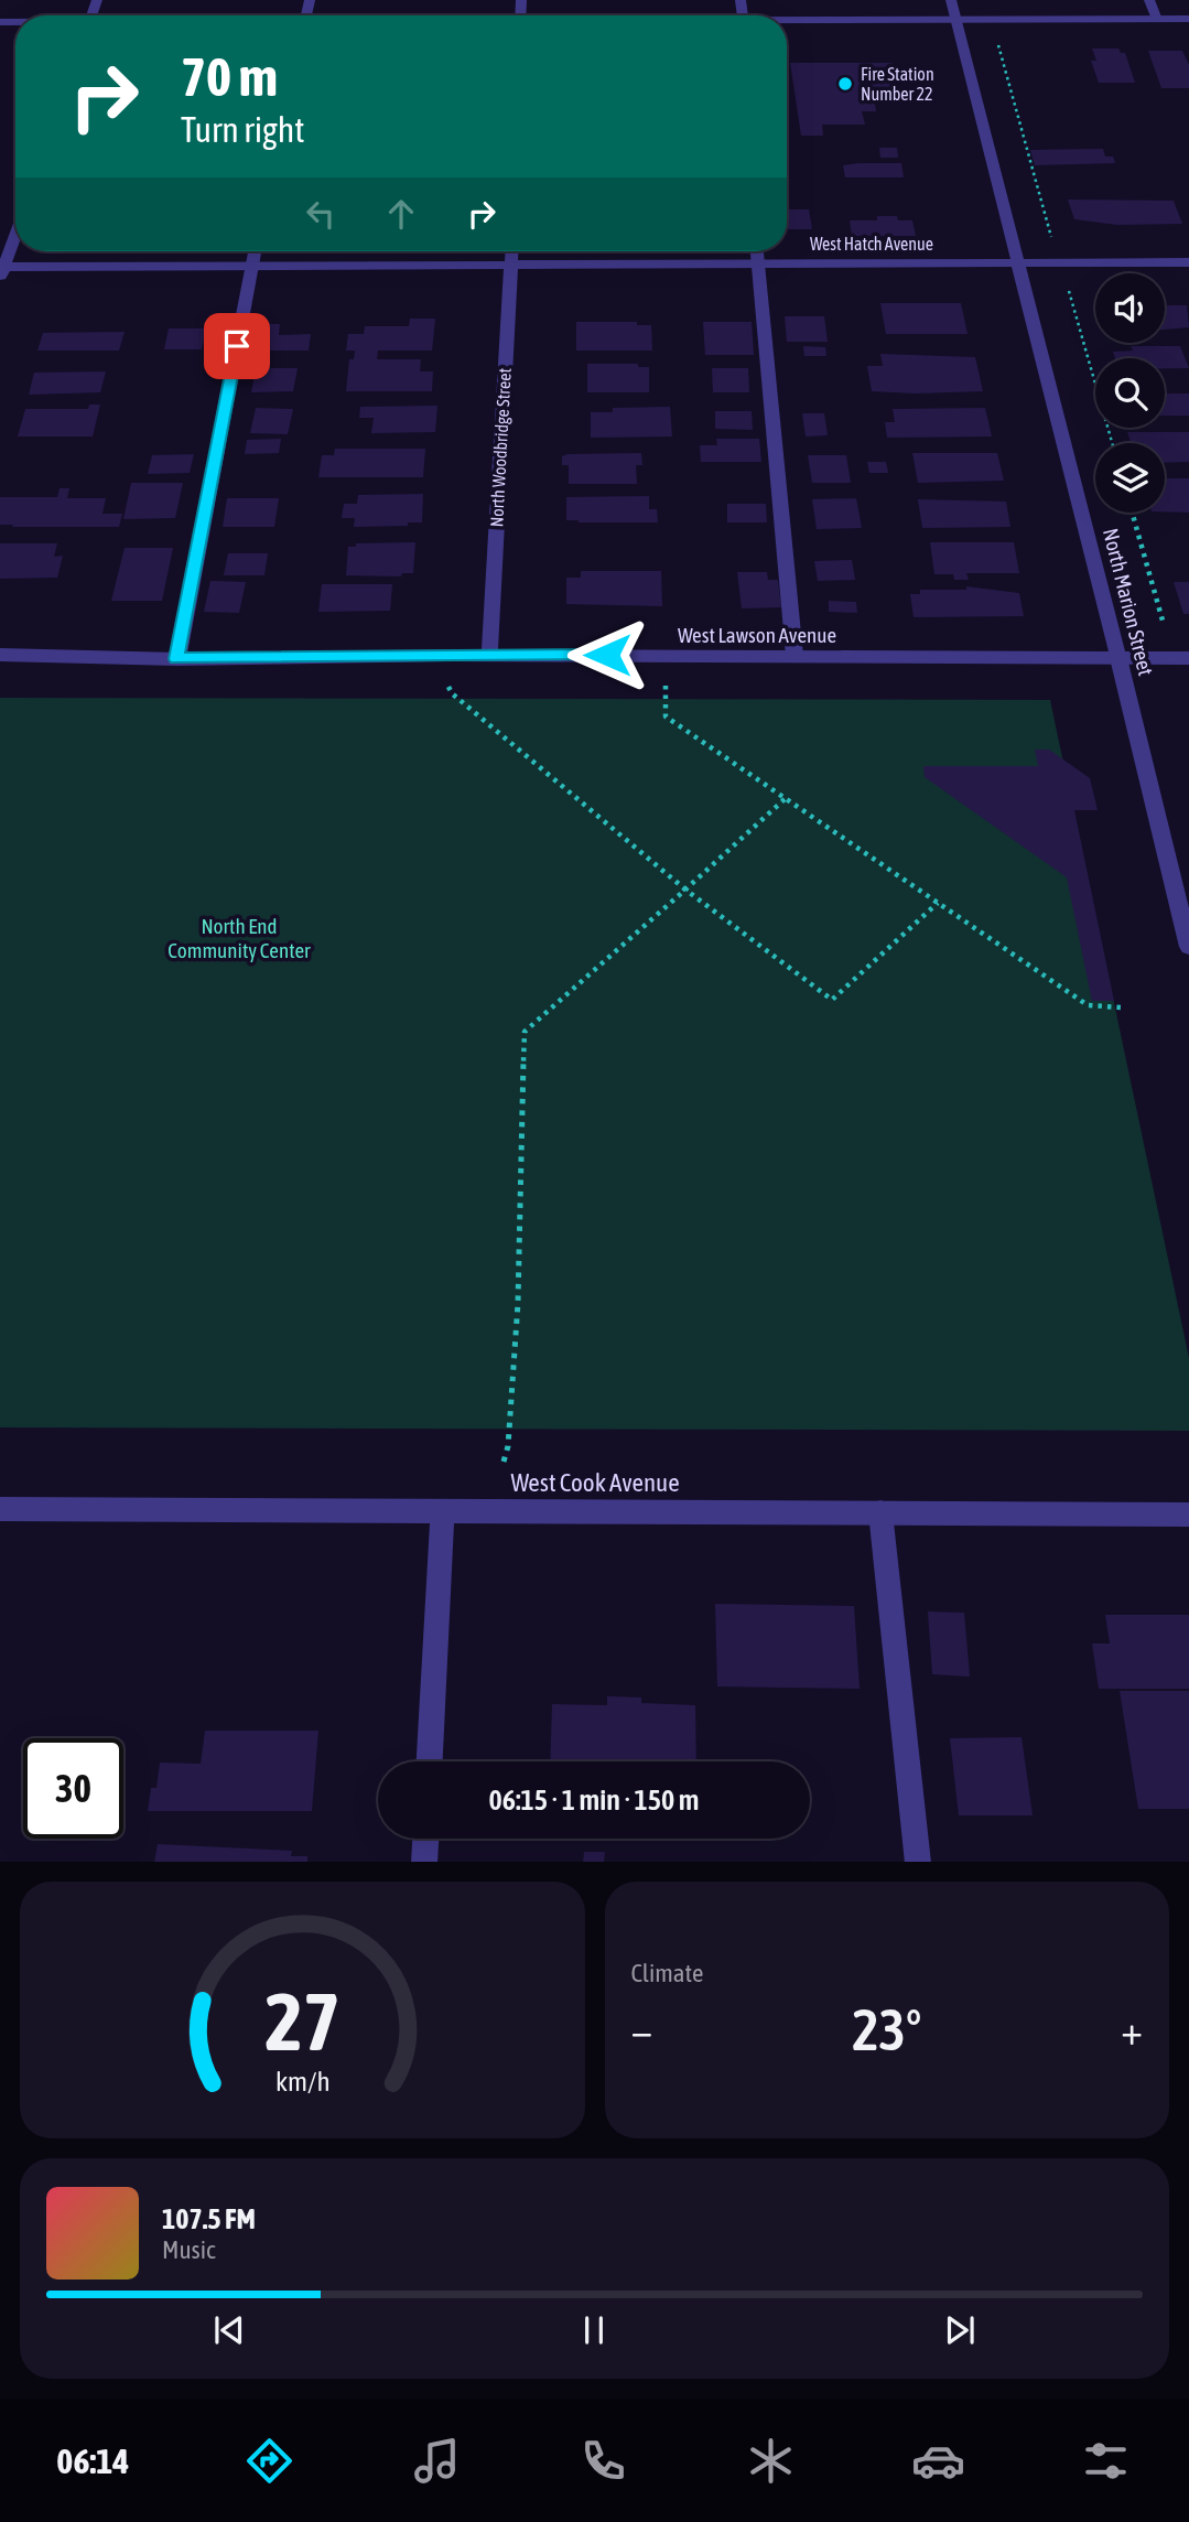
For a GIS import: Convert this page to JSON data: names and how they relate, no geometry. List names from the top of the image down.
{
  "streets": {
    "street": [
      "West Hatch Avenue",
      "North Woodbridge Street",
      "North Marion Street",
      "West Lawson Avenue",
      "West Cook Avenue"
    ]
  },
  "crossings": [
    ["West Hatch Avenue", "North Woodbridge Street"],
    ["West Hatch Avenue", "North Marion Street"],
    ["North Woodbridge Street", "West Lawson Avenue"],
    ["North Marion Street", "West Lawson Avenue"]
  ],
  "parks": ["North End Community Center"],
  "places": ["Fire Station Number 22"],
  "page": {
    "turn": ["70 m", "Turn right"],
    "limit": "30",
    "trip": "06:15 · 1 min · 150 m",
    "tile": "Climate",
    "heat": ["−", "23°", "+"],
    "song": ["107.5 FM", "Music"],
    "tabs": "06:14",
    "gauge": ["27", "km/h"]
  }
}
